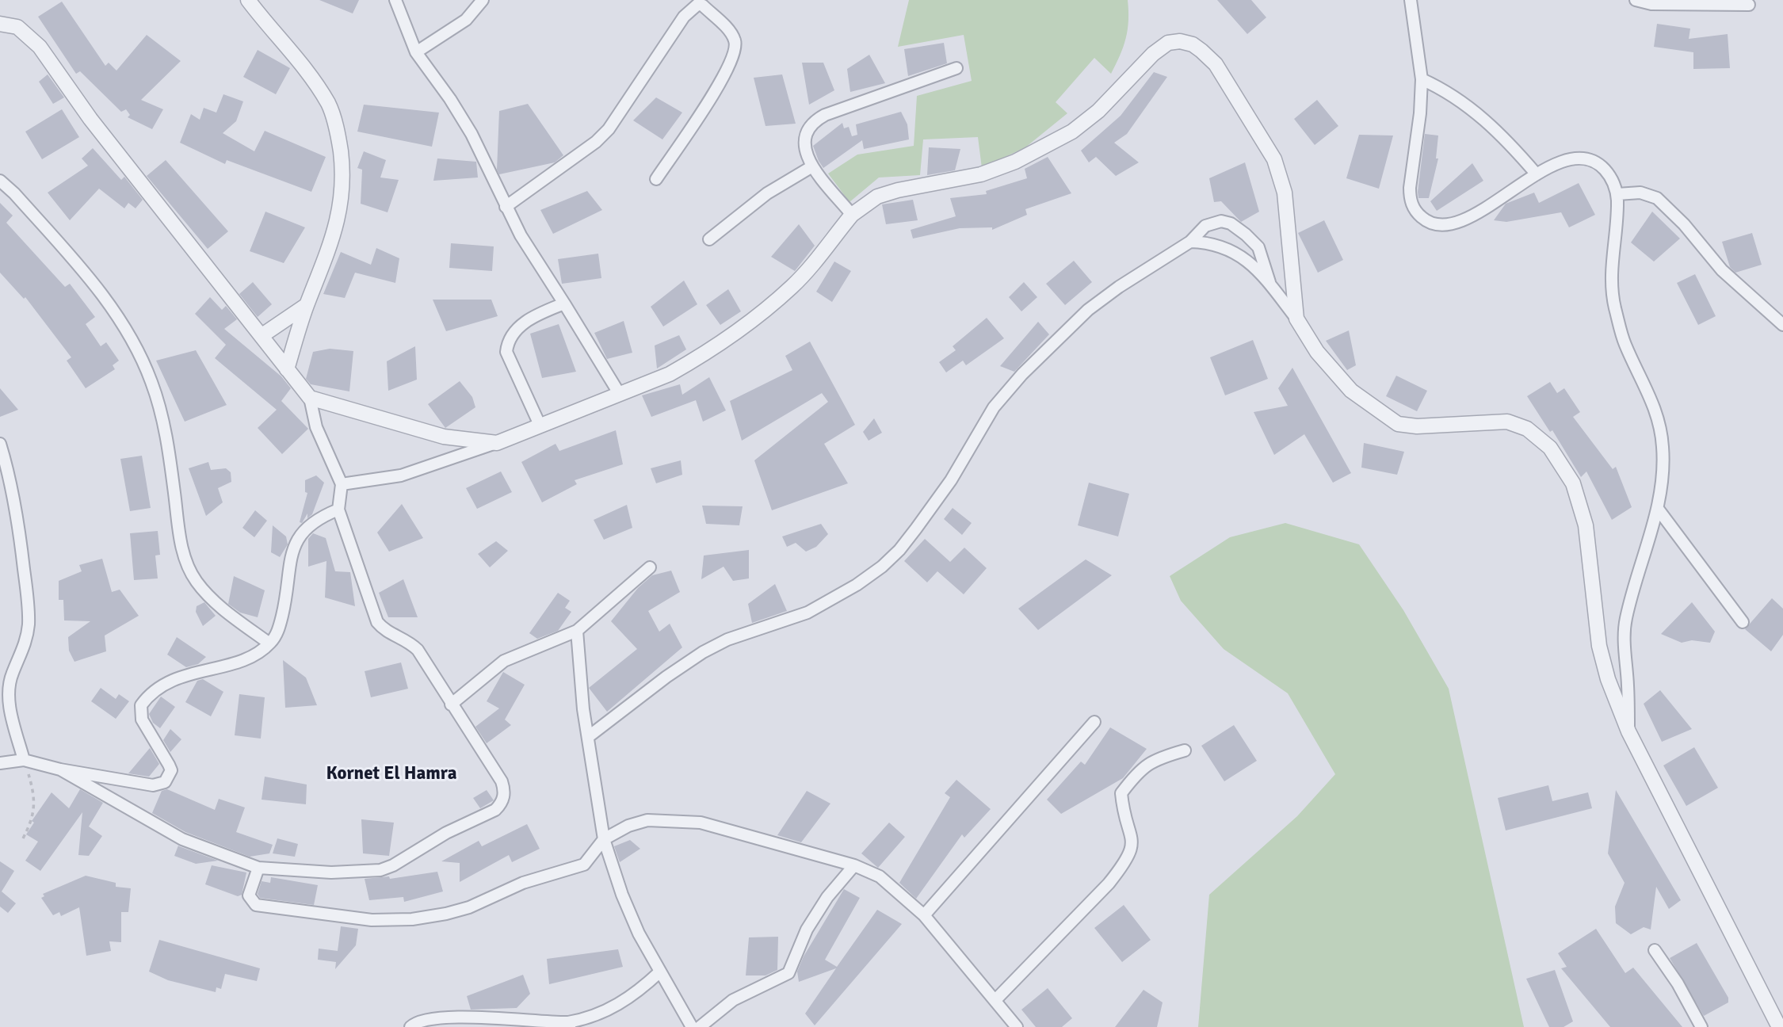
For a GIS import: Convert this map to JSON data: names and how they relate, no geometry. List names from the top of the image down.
{
  "districts": ["Kornet El Hamra"]
}
